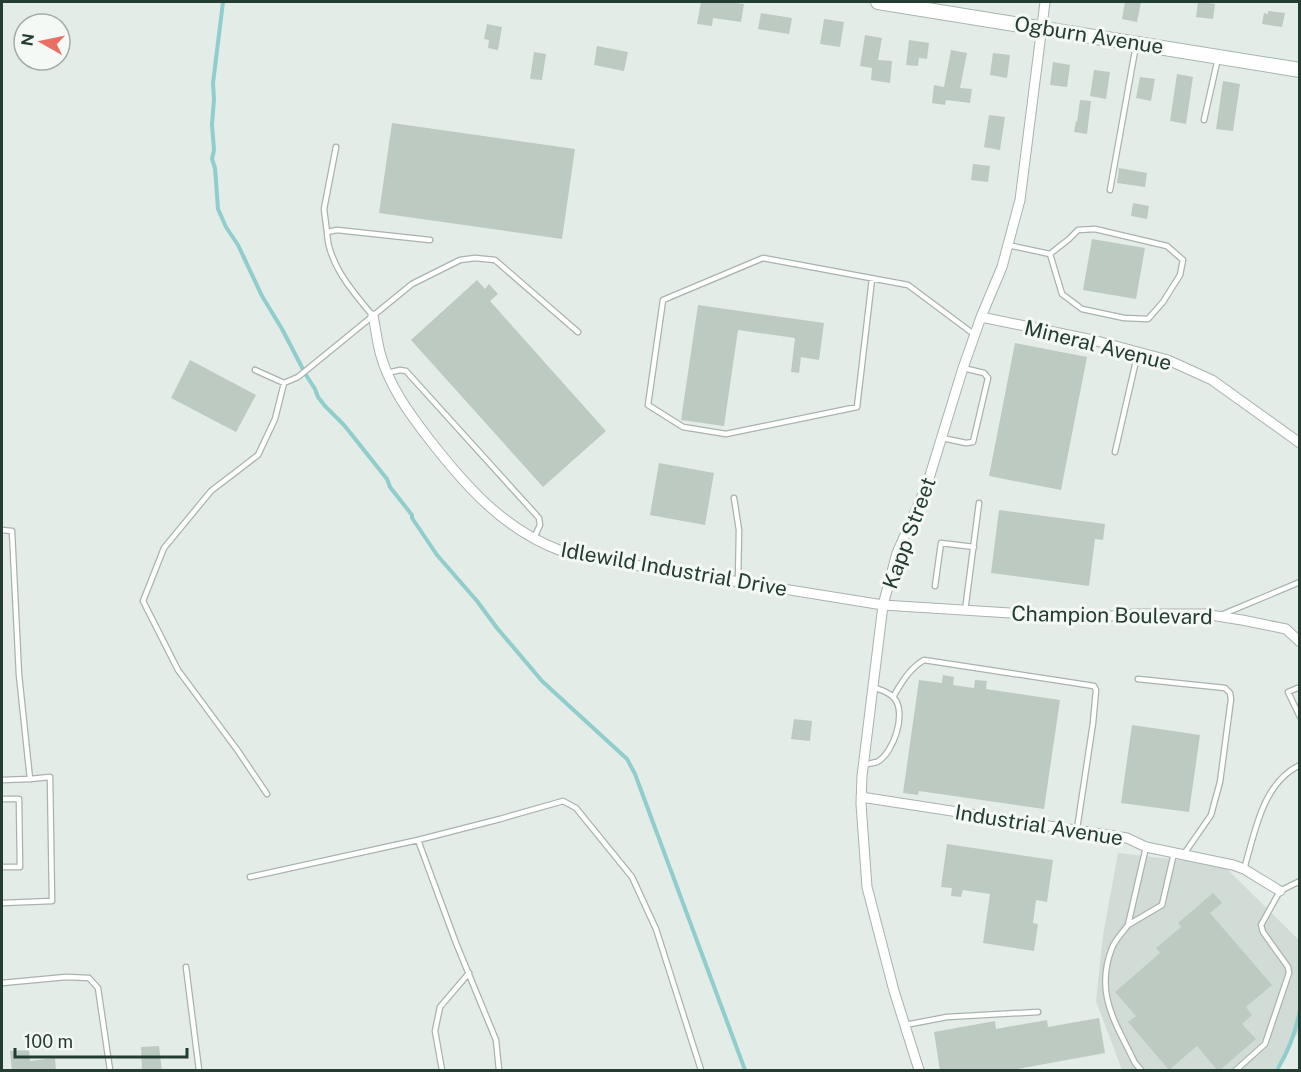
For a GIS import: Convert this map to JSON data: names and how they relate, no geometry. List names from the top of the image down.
{
  "streets": {
    "street": [
      "Ogburn Avenue",
      "Mineral Avenue",
      "Kapp Street",
      "Idlewild Industrial Drive",
      "Champion Boulevard",
      "Industrial Avenue"
    ]
  },
  "crossings": [
    ["Ogburn Avenue", "Kapp Street"],
    ["Mineral Avenue", "Kapp Street"],
    ["Kapp Street", "Idlewild Industrial Drive"],
    ["Kapp Street", "Champion Boulevard"],
    ["Kapp Street", "Industrial Avenue"],
    ["Idlewild Industrial Drive", "Champion Boulevard"]
  ],
  "scale_bar": "100 m",
  "north": "left"
}
